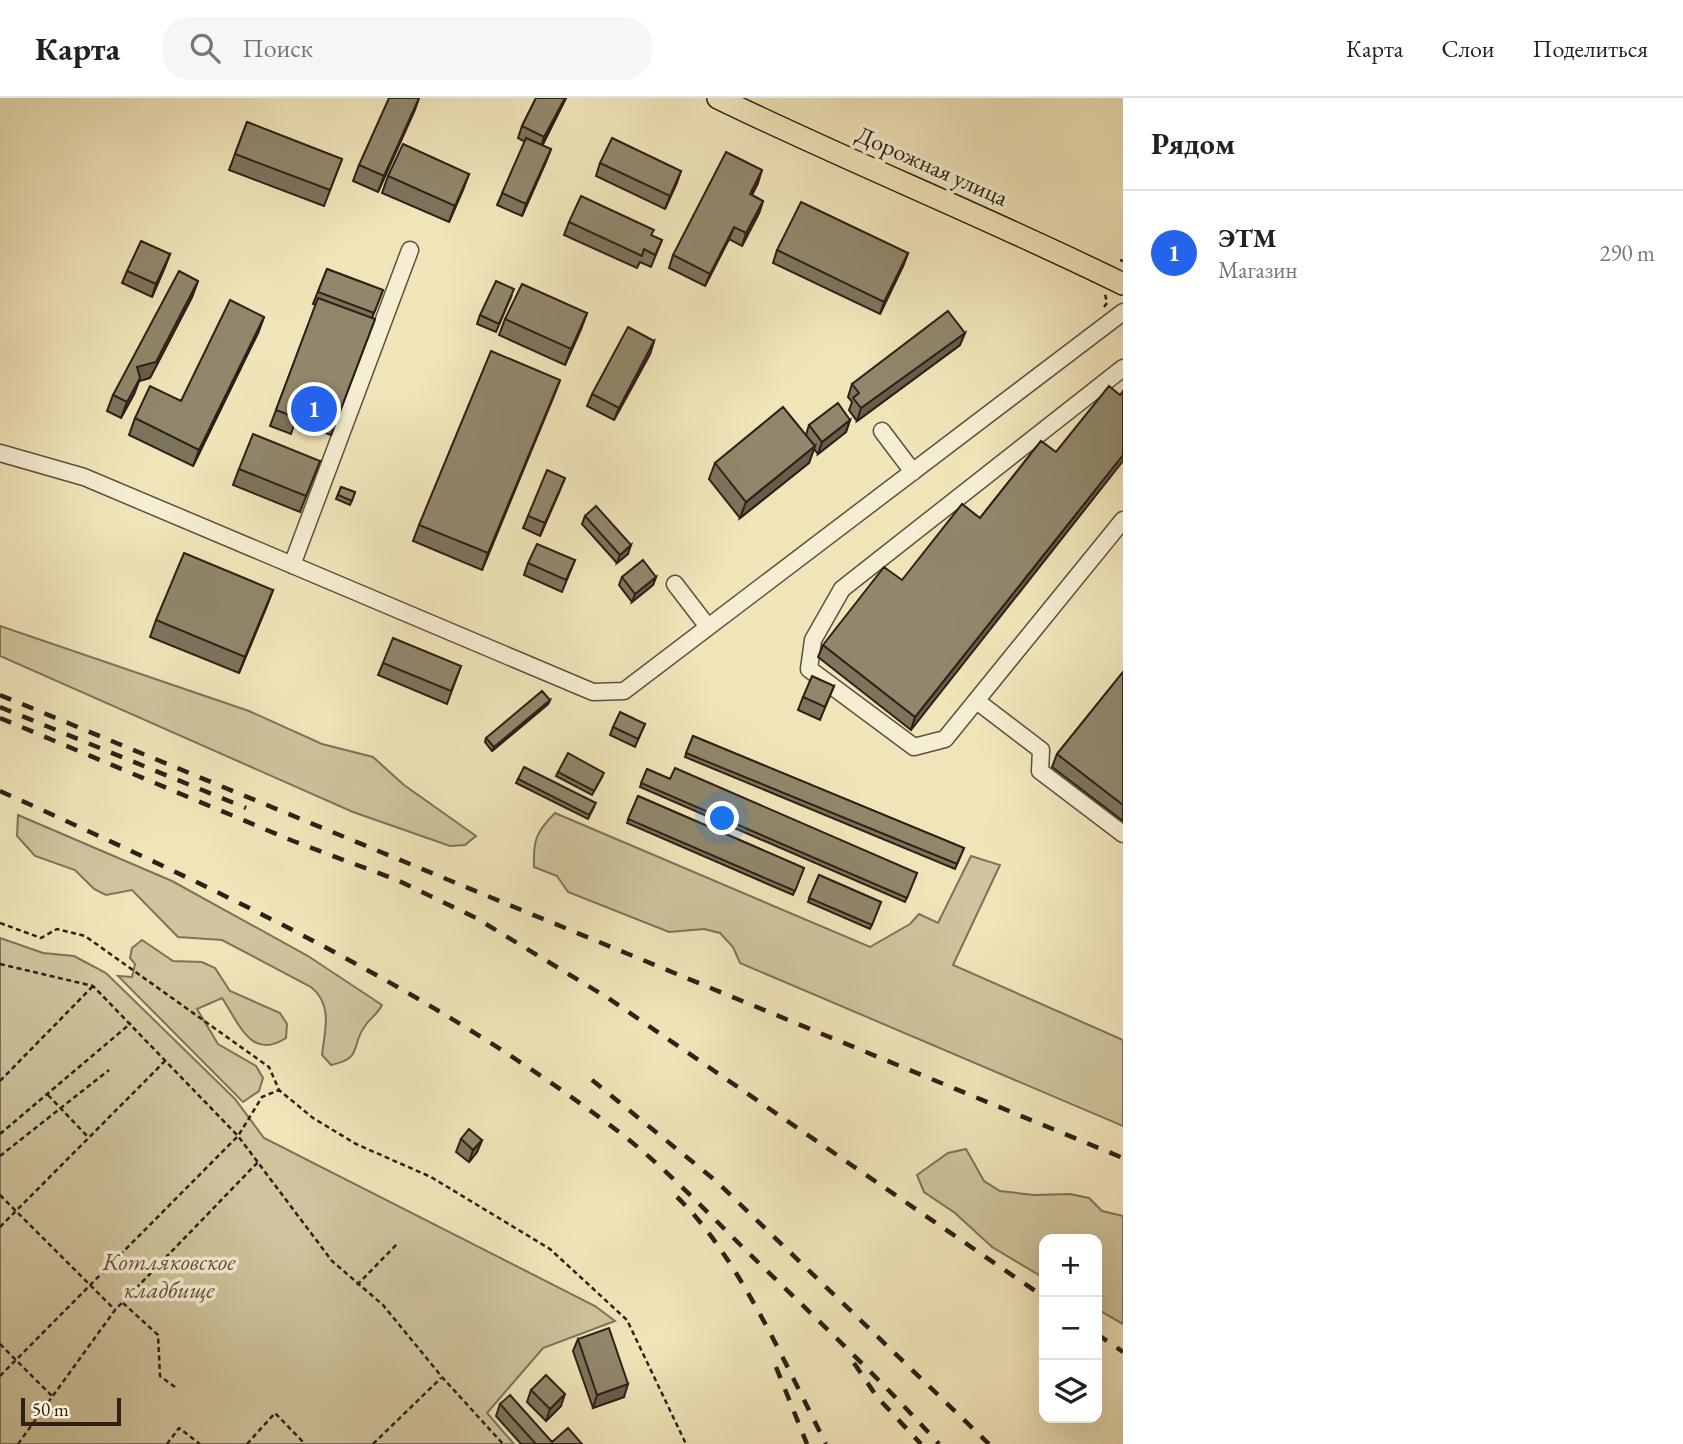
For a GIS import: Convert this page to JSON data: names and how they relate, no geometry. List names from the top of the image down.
{
  "streets": {
    "main road": ["Дорожная улица"]
  },
  "parks": ["Котляковское кладбище"],
  "scale_bar": "50 m",
  "page": {
    "header": "Карта",
    "search": "Поиск",
    "nav": ["Карта", "Слои", "Поделиться"],
    "heading": "Рядом",
    "list": [
      {
        "mark": "1",
        "name": "ЭТМ",
        "note": "Магазин",
        "value": "290 m"
      }
    ],
    "pins": "1",
    "map_buttons": ["+", "−"],
    "scale": "50 m"
  }
}
